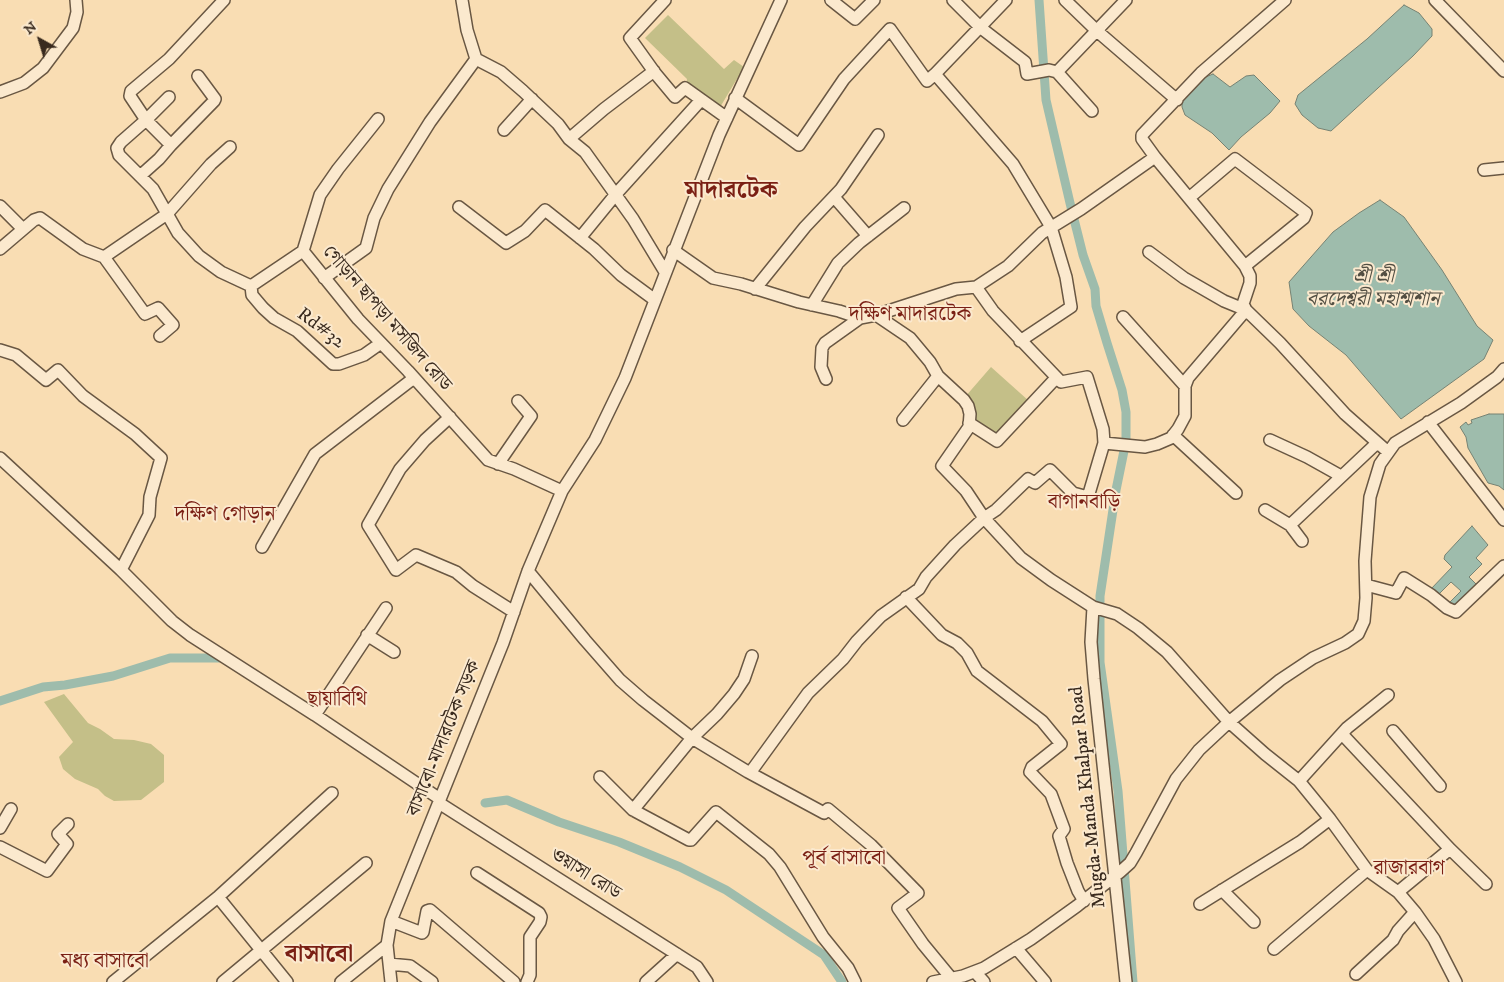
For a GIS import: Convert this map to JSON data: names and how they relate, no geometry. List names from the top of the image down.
{
  "streets": {
    "street": [
      "গোড়ান ছাপড়া মসজিদ রোড",
      "Rd#32",
      "বাসাবো-মাদারটেক সড়ক",
      "Mugda-Manda Khalpar Road",
      "ওয়াসা রোড"
    ]
  },
  "crossings": [
    ["গোড়ান ছাপড়া মসজিদ রোড", "Rd#32"],
    ["গোড়ান ছাপড়া মসজিদ রোড", "বাসাবো-মাদারটেক সড়ক"],
    ["বাসাবো-মাদারটেক সড়ক", "ওয়াসা রোড"]
  ],
  "districts": [
    "মাদারটেক",
    "দক্ষিণ মাদারটেক",
    "বাগানবাড়ি",
    "দক্ষিণ গোড়ান",
    "ছায়াবিথি",
    "পূর্ব বাসাবো",
    "রাজারবাগ",
    "বাসাবো",
    "মধ্য বাসাবো"
  ],
  "water": ["শ্রী শ্রী বরদেশ্বরী মহাশ্মশান"],
  "north": "top left"
}
